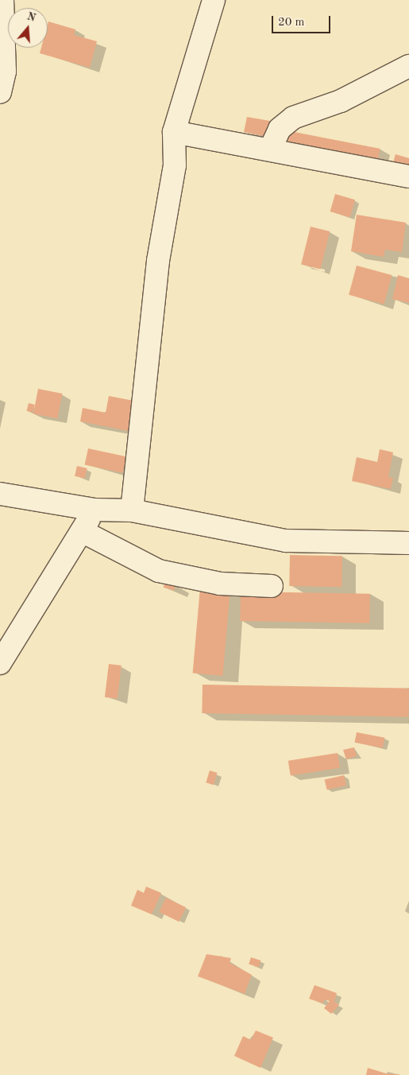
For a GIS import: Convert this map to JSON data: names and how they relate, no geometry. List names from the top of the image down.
{
  "scale_bar": "20 m",
  "north": "top"
}
